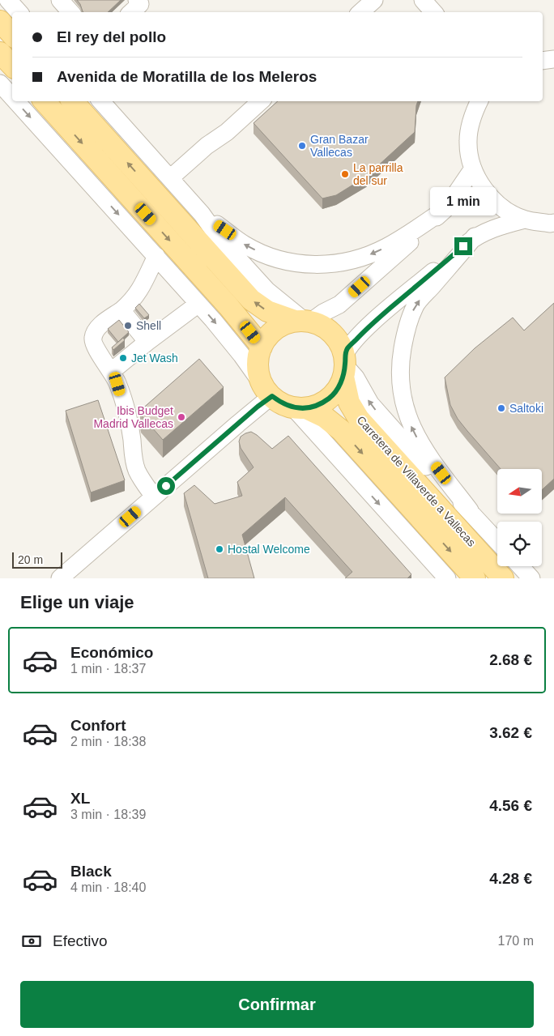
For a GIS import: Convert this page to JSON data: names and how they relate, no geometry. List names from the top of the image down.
{
  "streets": {
    "main road": ["Carretera de Villaverde a Vallecas"]
  },
  "places": [
    "Gran Bazar Vallecas",
    "La parrilla del sur",
    "Shell",
    "Jet Wash",
    "Saltoki",
    "Ibis Budget Madrid Vallecas",
    "Hostal Welcome"
  ],
  "scale_bar": "20 m",
  "north": "left",
  "page": {
    "banner": ["El rey del pollo", "Avenida de Moratilla de los Meleros"],
    "bubble": "1 min",
    "scale": "20 m",
    "heading": "Elige un viaje",
    "list": [
      {
        "name": "Económico",
        "note": "1 min · 18:37",
        "value": "2.68 €"
      },
      {
        "name": "Confort",
        "note": "2 min · 18:38",
        "value": "3.62 €"
      },
      {
        "name": "XL",
        "note": "3 min · 18:39",
        "value": "4.56 €"
      },
      {
        "name": "Black",
        "note": "4 min · 18:40",
        "value": "4.28 €"
      }
    ],
    "pay": ["Efectivo", "170 m"],
    "buttons": "Confirmar"
  }
}
